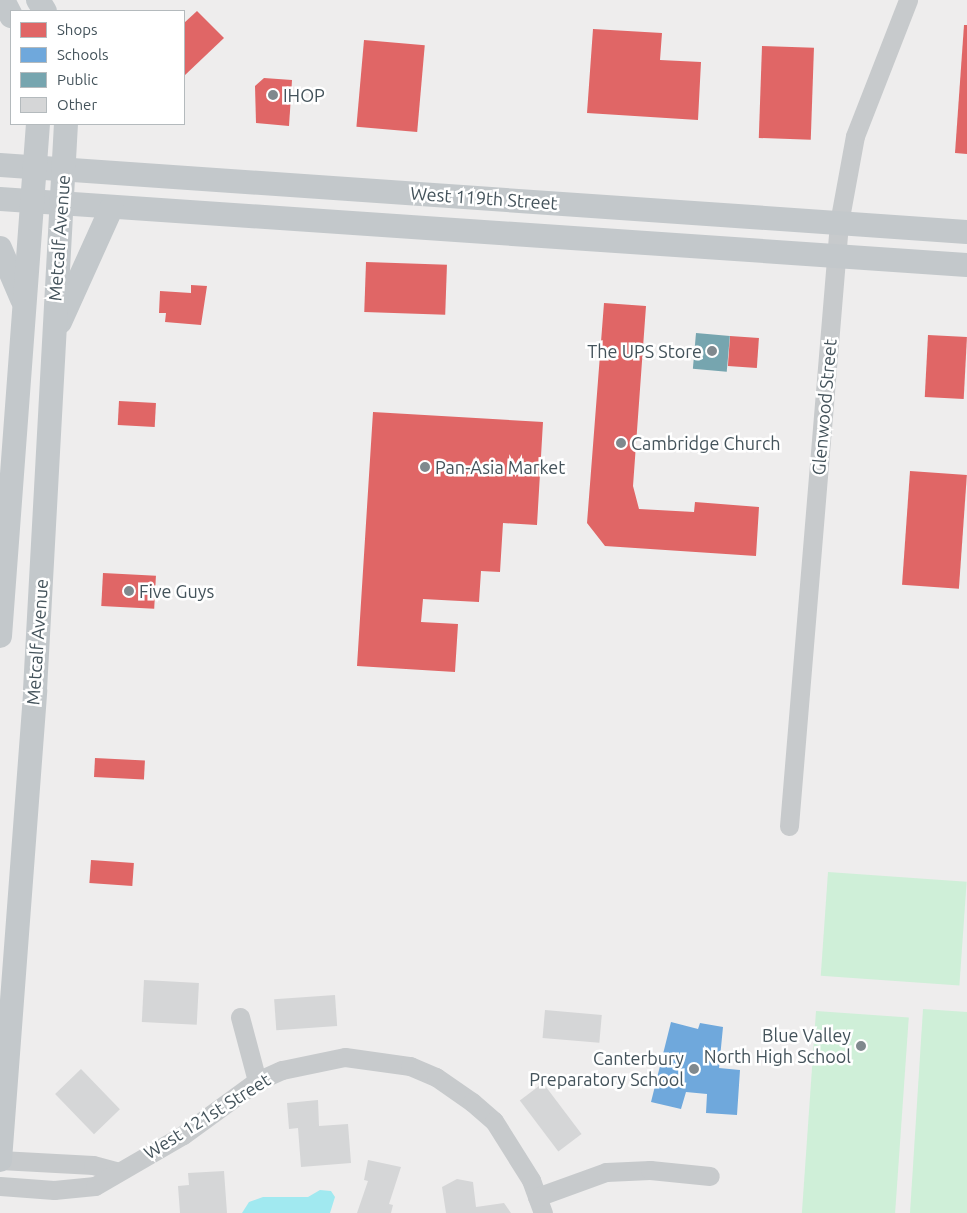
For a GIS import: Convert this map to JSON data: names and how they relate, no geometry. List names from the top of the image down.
{
  "streets": {
    "main road": ["West 119th Street", "Metcalf Avenue"],
    "street": ["Glenwood Street", "West 121st Street"]
  },
  "crossings": [
    ["West 119th Street", "Metcalf Avenue"],
    ["West 119th Street", "Glenwood Street"]
  ],
  "places": [
    "IHOP",
    "The UPS Store",
    "Cambridge Church",
    "Pan-Asia Market",
    "Five Guys",
    "Blue Valley North High School",
    "Canterbury Preparatory School"
  ],
  "legend": [
    "Shops",
    "Schools",
    "Public",
    "Other"
  ]
}
